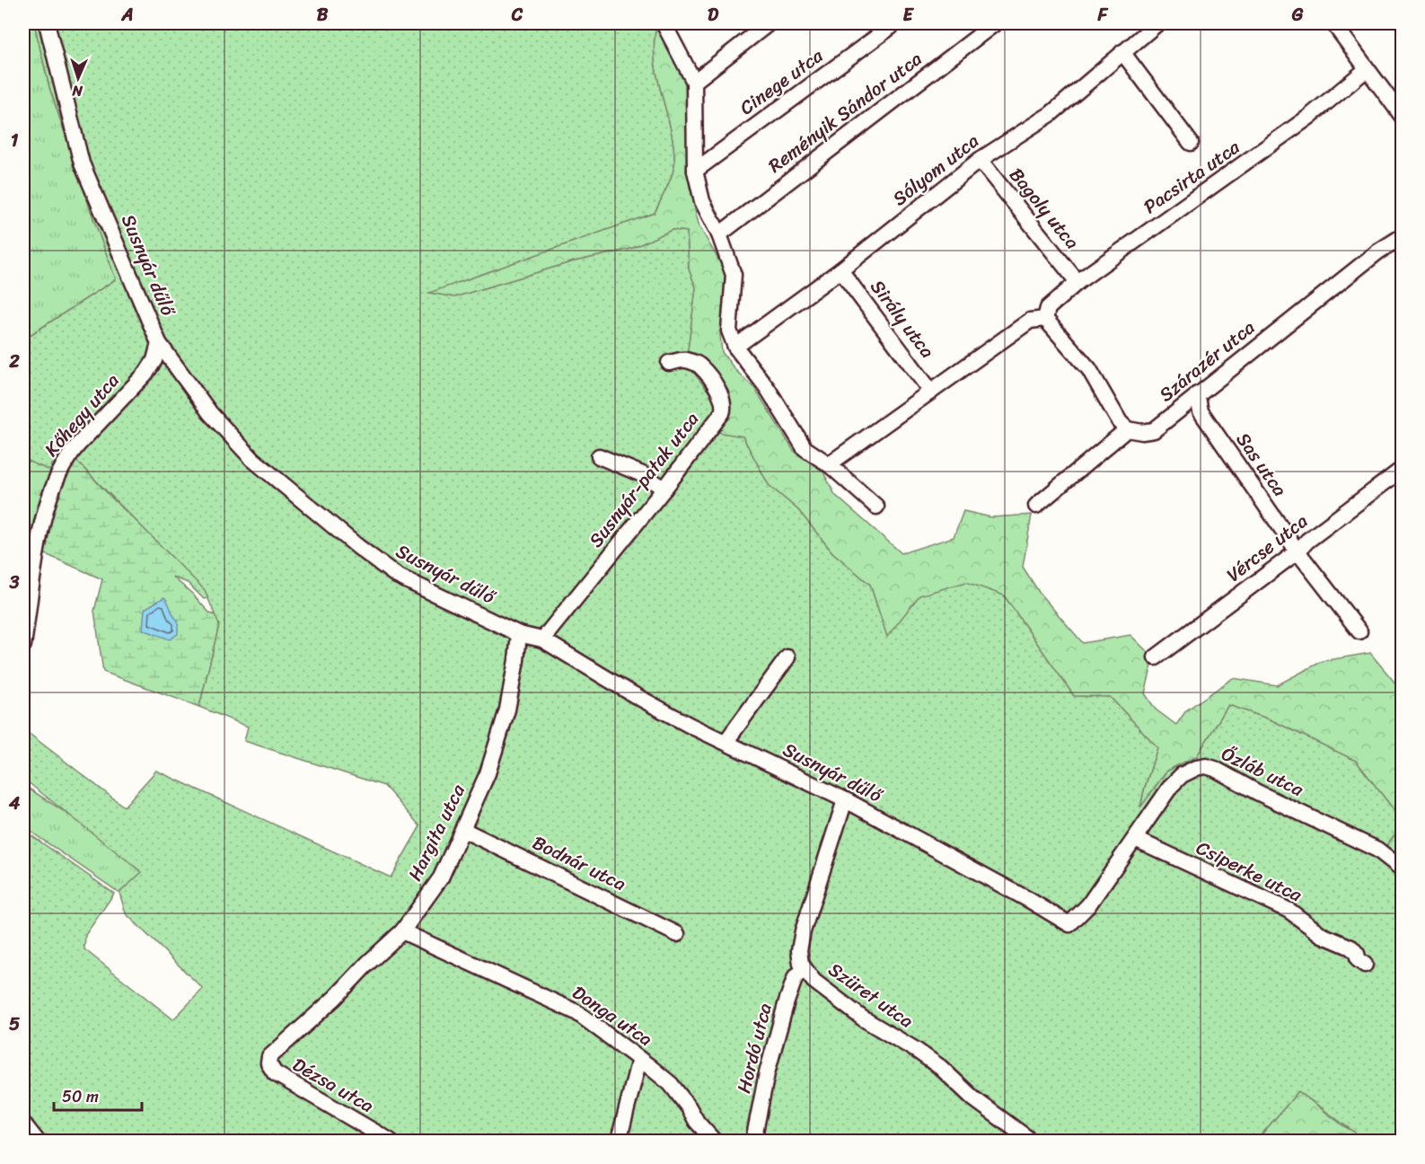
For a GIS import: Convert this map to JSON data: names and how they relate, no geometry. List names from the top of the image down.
{
  "streets": {
    "street": [
      "Cinege utca",
      "Reményik Sándor utca",
      "Sólyom utca",
      "Pacsirta utca",
      "Bagoly utca",
      "Susnyár dűlő",
      "Sirály utca",
      "Szárazér utca",
      "Kőhegy utca",
      "Sas utca",
      "Susnyár-patak utca",
      "Vércse utca",
      "Őzláb utca",
      "Hargita utca",
      "Bodnár utca",
      "Csiperke utca",
      "Szüret utca",
      "Donga utca",
      "Hordó utca",
      "Dézsa utca"
    ]
  },
  "crossings": [
    ["Sólyom utca", "Bagoly utca"],
    ["Sólyom utca", "Sirály utca"],
    ["Pacsirta utca", "Bagoly utca"],
    ["Susnyár dűlő", "Kőhegy utca"],
    ["Susnyár dűlő", "Susnyár-patak utca"],
    ["Susnyár dűlő", "Őzláb utca"],
    ["Susnyár dűlő", "Hargita utca"],
    ["Susnyár dűlő", "Szüret utca"],
    ["Szárazér utca", "Sas utca"],
    ["Sas utca", "Vércse utca"],
    ["Őzláb utca", "Csiperke utca"],
    ["Hargita utca", "Bodnár utca"],
    ["Hargita utca", "Donga utca"],
    ["Hargita utca", "Dézsa utca"],
    ["Szüret utca", "Hordó utca"]
  ],
  "scale_bar": "50 m",
  "north": "bottom",
  "grid": {
    "columns": [
      "A",
      "B",
      "C",
      "D",
      "E",
      "F",
      "G"
    ],
    "rows": [
      "1",
      "2",
      "3",
      "4",
      "5"
    ]
  }
}
